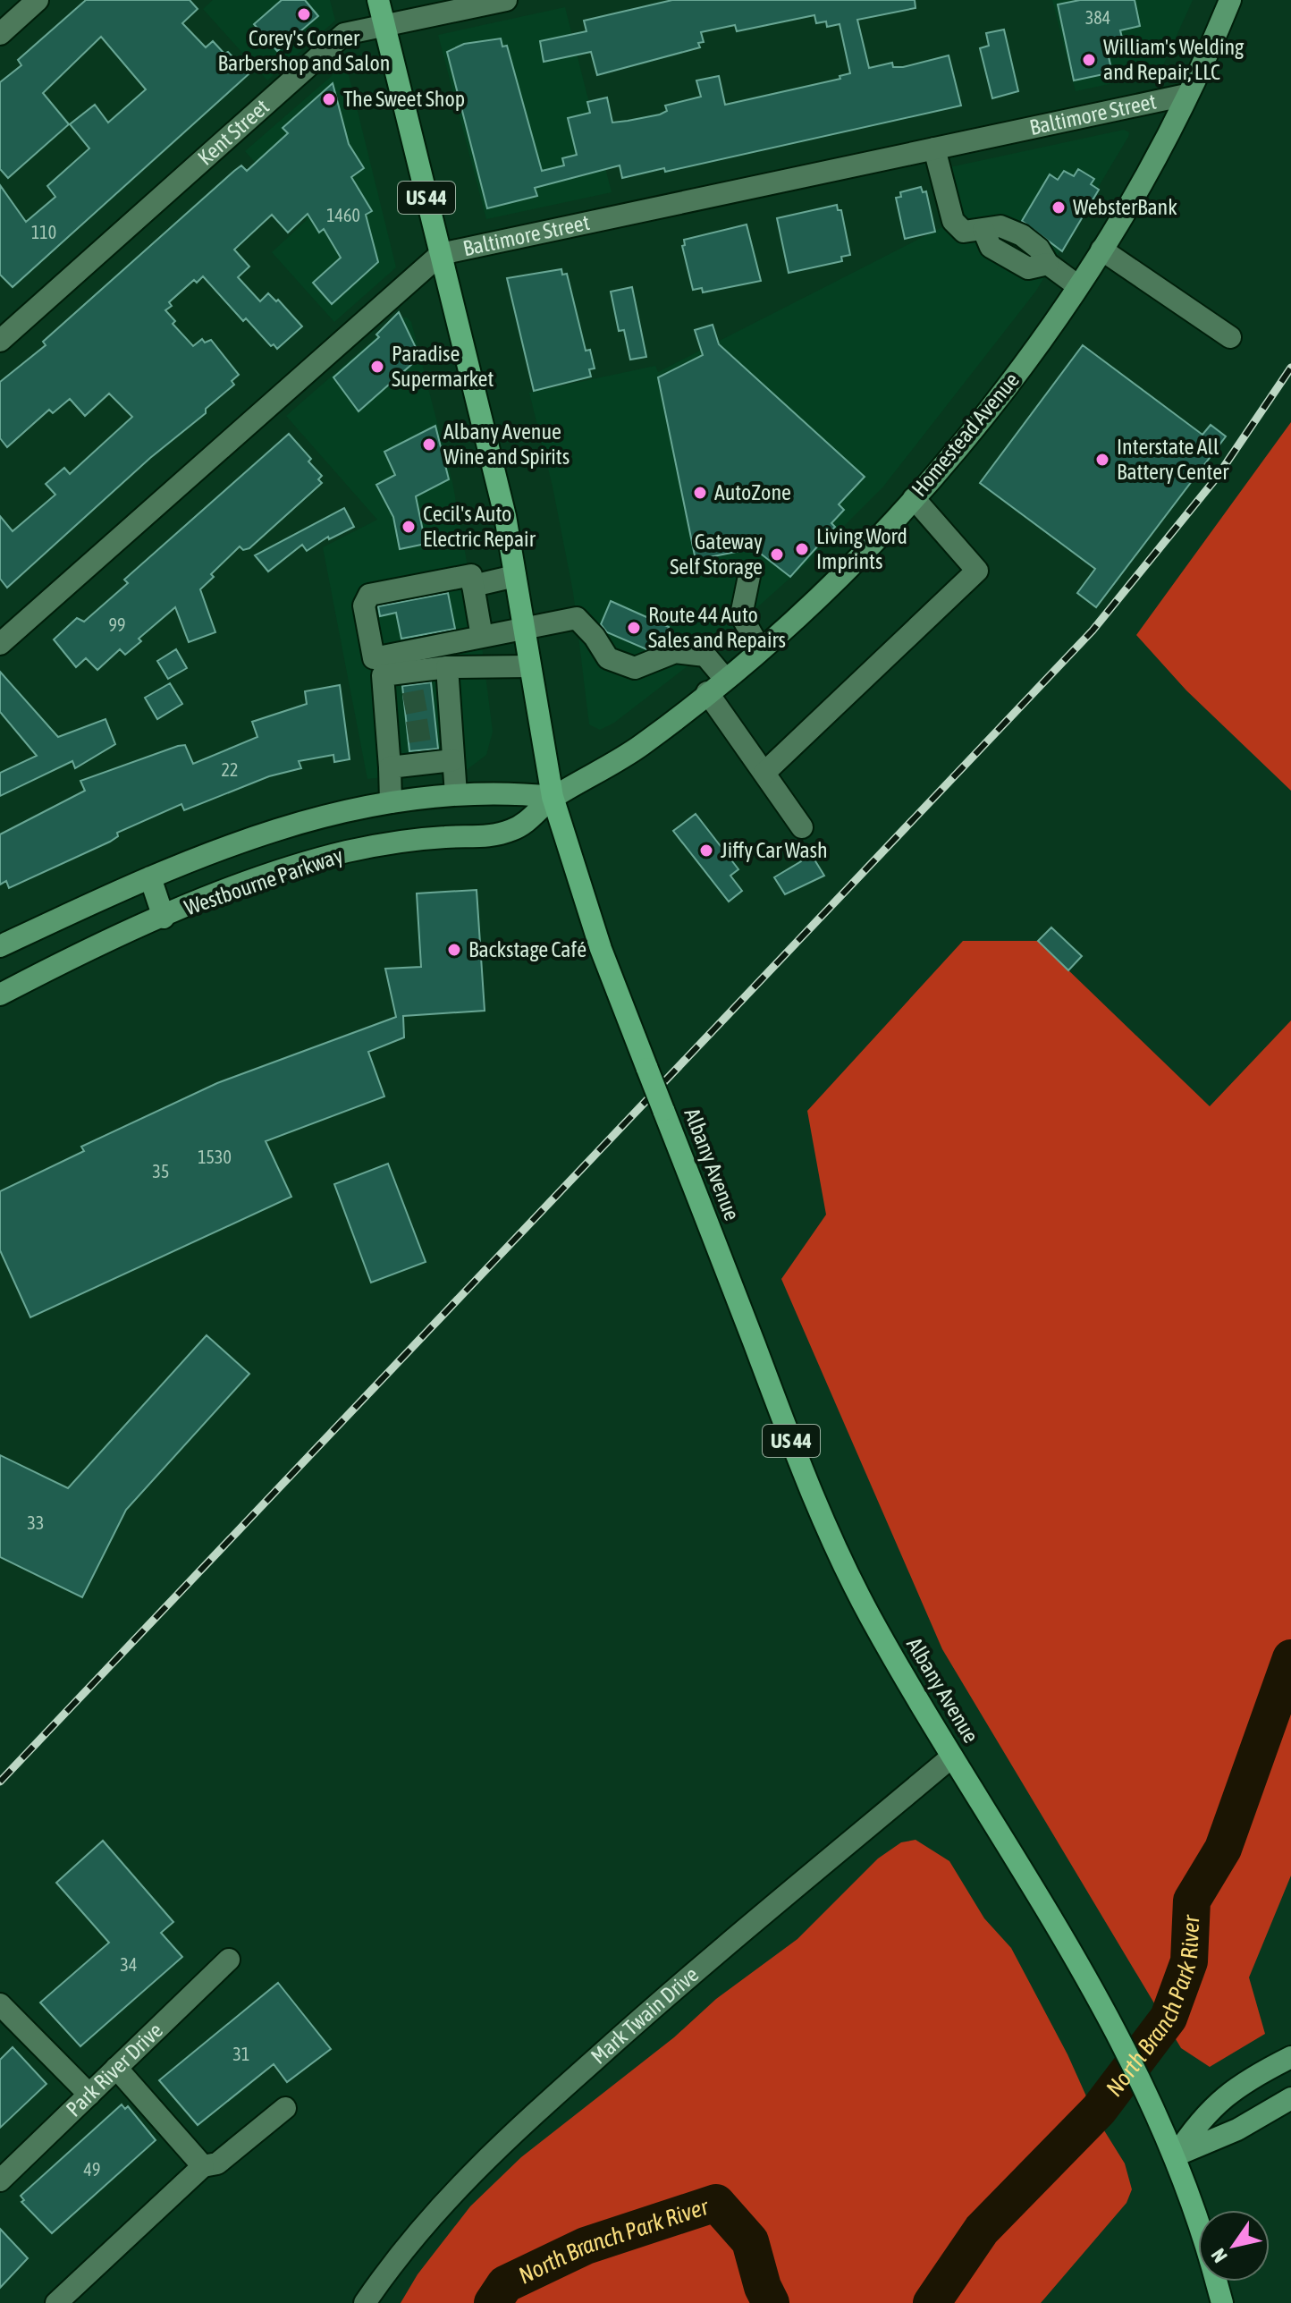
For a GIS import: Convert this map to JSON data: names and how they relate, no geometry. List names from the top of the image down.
{
  "streets": {
    "highway": ["US 44", "Albany Avenue"],
    "main road": ["Homestead Avenue", "Westbourne Parkway"],
    "street": [
      "Baltimore Street",
      "Kent Street",
      "Mark Twain Drive",
      "Park River Drive"
    ]
  },
  "crossings": [
    ["Baltimore Street", "Homestead Avenue"],
    ["Baltimore Street", "Albany Avenue"],
    ["Kent Street", "Albany Avenue"],
    ["Homestead Avenue", "Westbourne Parkway"],
    ["Homestead Avenue", "Albany Avenue"],
    ["Westbourne Parkway", "Albany Avenue"],
    ["Albany Avenue", "Mark Twain Drive"]
  ],
  "water": ["North Branch Park River"],
  "places": [
    "Corey's Corner Barbershop and Salon",
    "William's Welding and Repair, LLC",
    "The Sweet Shop",
    "WebsterBank",
    "Paradise Supermarket",
    "Albany Avenue Wine and Spirits",
    "Interstate All Battery Center",
    "AutoZone",
    "Cecil's Auto Electric Repair",
    "Living Word Imprints",
    "Gateway Self Storage",
    "Route 44 Auto Sales and Repairs",
    "Jiffy Car Wash",
    "Backstage Café"
  ],
  "house_numbers": [
    "384",
    "1460",
    "110",
    "99",
    "22",
    "1530",
    "35",
    "33",
    "34",
    "31",
    "49"
  ],
  "north": "bottom left"
}
